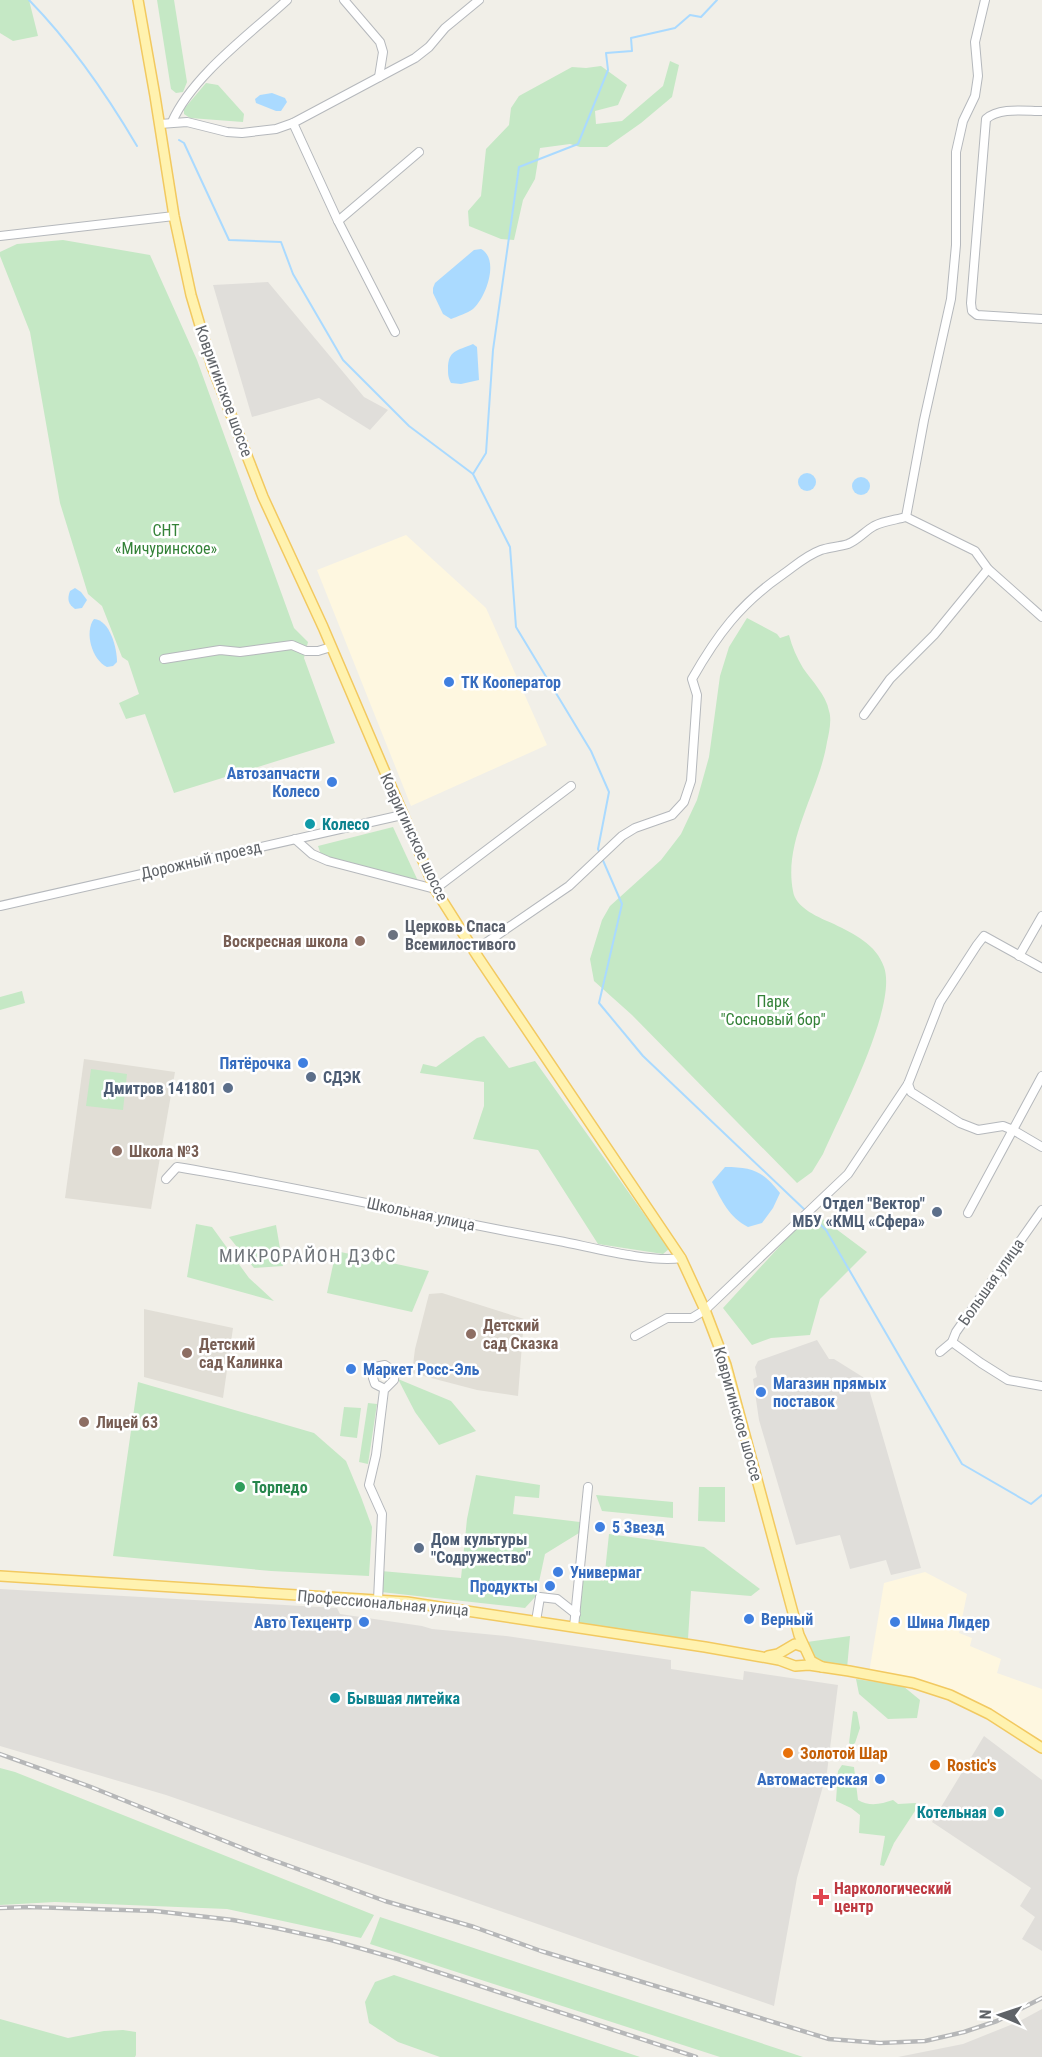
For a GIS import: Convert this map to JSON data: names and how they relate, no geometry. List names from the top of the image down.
{
  "streets": {
    "main road": ["Ковригинское шоссе", "Профессиональная улица"],
    "street": ["Дорожный проезд", "Школьная улица", "Большая улица"]
  },
  "crossings": [
    ["Ковригинское шоссе", "Дорожный проезд"],
    ["Ковригинское шоссе", "Школьная улица"],
    ["Ковригинское шоссе", "Профессиональная улица"]
  ],
  "districts": ["МИКРОРАЙОН ДЗФС"],
  "parks": ["СНТ «Мичуринское»", "Парк \"Сосновый бор\""],
  "places": {
    "other": [
      "ТК Кооператор",
      "Автозапчасти Колесо",
      "Колесо",
      "Церковь Спаса Всемилостивого",
      "Воскресная школа",
      "Пятёрочка",
      "СДЭК",
      "Дмитров 141801",
      "Школа №3",
      "Отдел \"Вектор\" МБУ «КМЦ «Сфера»",
      "Детский сад Сказка",
      "Детский сад Калинка",
      "Маркет Росс-Эль",
      "Магазин прямых поставок",
      "Лицей 63",
      "Торпедо",
      "5 Звезд",
      "Дом культуры \"Содружество\"",
      "Универмаг",
      "Продукты",
      "Верный",
      "Авто Техцентр",
      "Шина Лидер",
      "Бывшая литейка",
      "Золотой Шар",
      "Rostic's",
      "Автомастерская",
      "Котельная"
    ],
    "health": ["Наркологический центр"]
  },
  "north": "left"
}
